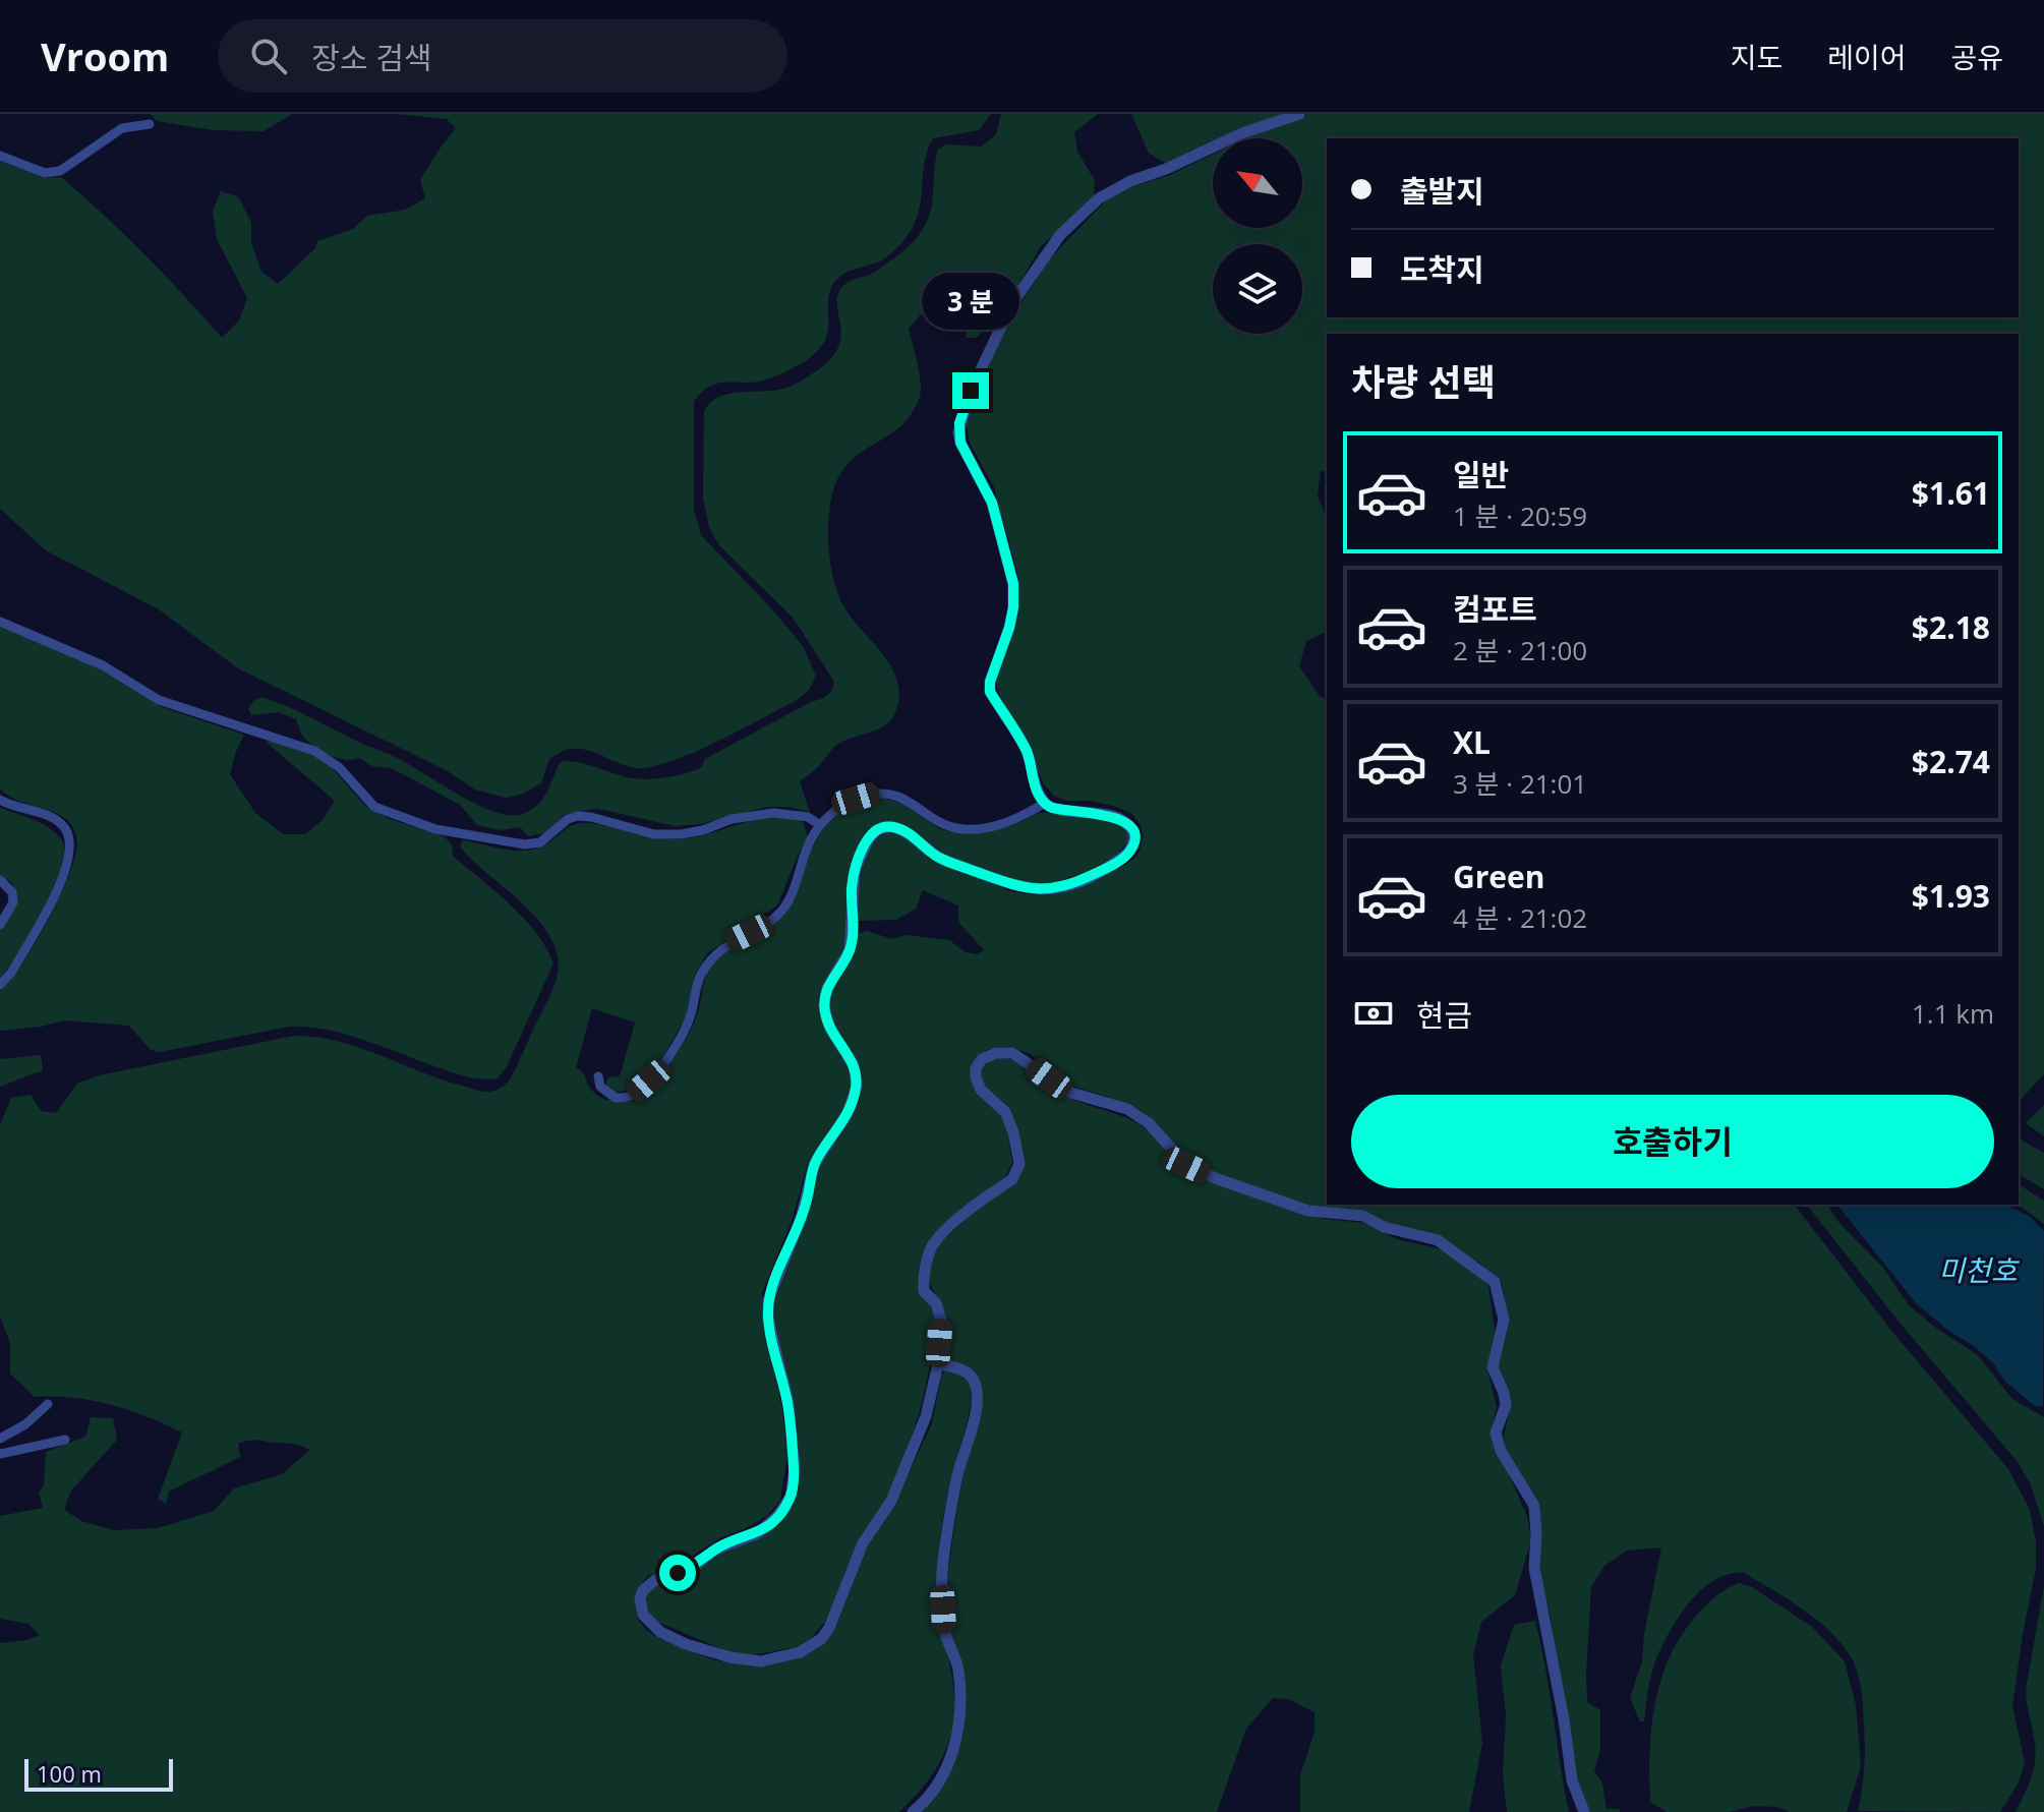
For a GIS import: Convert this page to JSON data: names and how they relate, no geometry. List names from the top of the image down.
{
  "water": ["미천호"],
  "scale_bar": "100 m",
  "north": "top left",
  "page": {
    "header": "Vroom",
    "search": "장소 검색",
    "nav": ["지도", "레이어", "공유"],
    "banner": ["출발지", "도착지"],
    "bubble": "3 분",
    "heading": "차량 선택",
    "list": [
      {
        "name": "일반",
        "note": "1 분 · 20:59",
        "value": "$1.61"
      },
      {
        "name": "컴포트",
        "note": "2 분 · 21:00",
        "value": "$2.18"
      },
      {
        "name": "XL",
        "note": "3 분 · 21:01",
        "value": "$2.74"
      },
      {
        "name": "Green",
        "note": "4 분 · 21:02",
        "value": "$1.93"
      }
    ],
    "pay": ["현금", "1.1 km"],
    "buttons": "호출하기",
    "scale": "100 m"
  }
}
